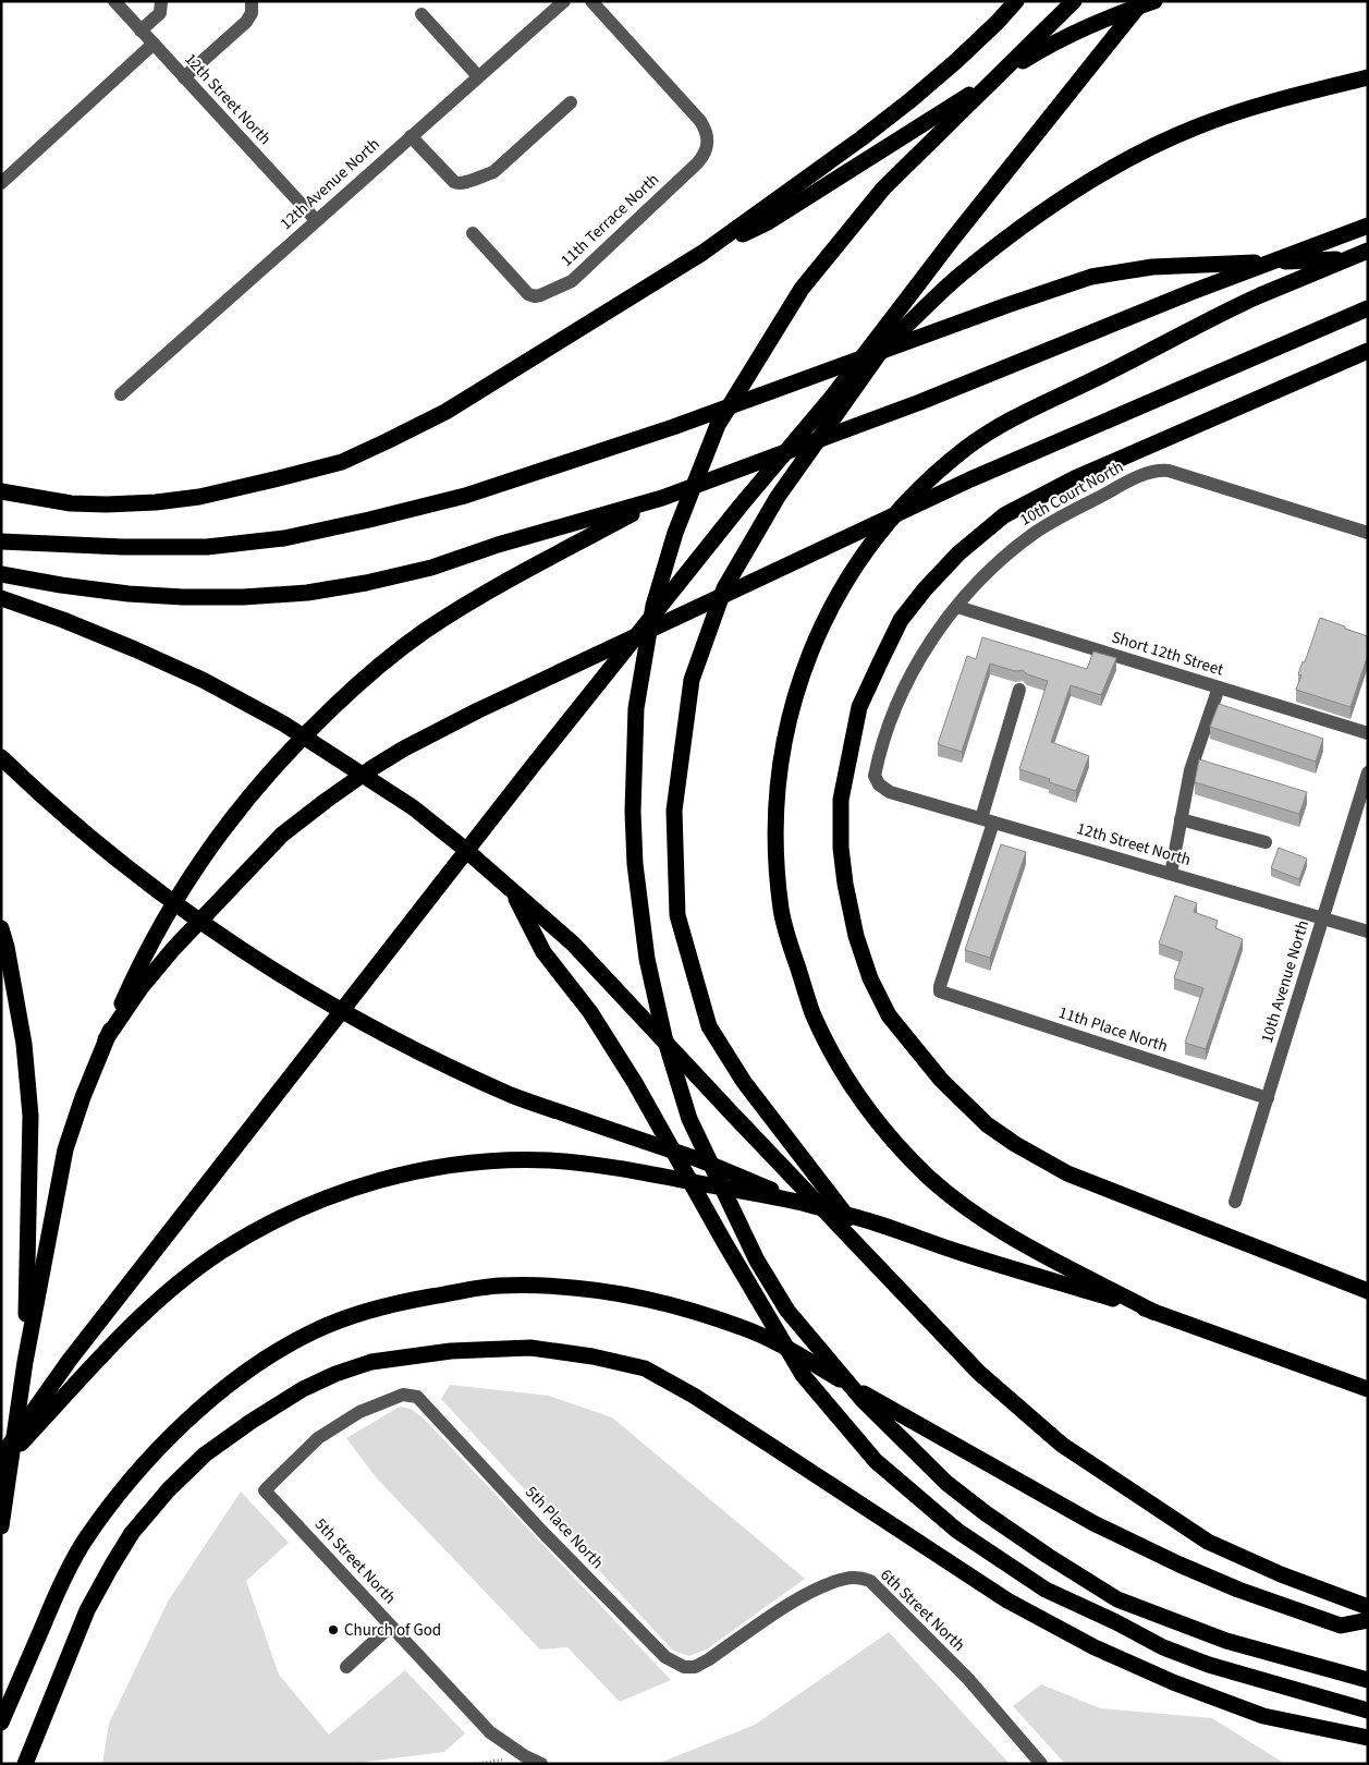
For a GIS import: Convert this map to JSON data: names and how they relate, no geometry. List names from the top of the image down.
{
  "streets": {
    "street": [
      "12th Street North",
      "12th Avenue North",
      "11th Terrace North",
      "10th Court North",
      "Short 12th Street",
      "10th Avenue North",
      "11th Place North",
      "5th Place North",
      "5th Street North",
      "6th Street North"
    ]
  },
  "crossings": [
    ["12th Street North", "12th Avenue North"],
    ["12th Street North", "10th Court North"],
    ["12th Street North", "10th Avenue North"],
    ["12th Street North", "11th Place North"],
    ["10th Court North", "Short 12th Street"],
    ["10th Avenue North", "11th Place North"],
    ["5th Place North", "5th Street North"],
    ["5th Place North", "6th Street North"]
  ],
  "places": ["Church of God"]
}
